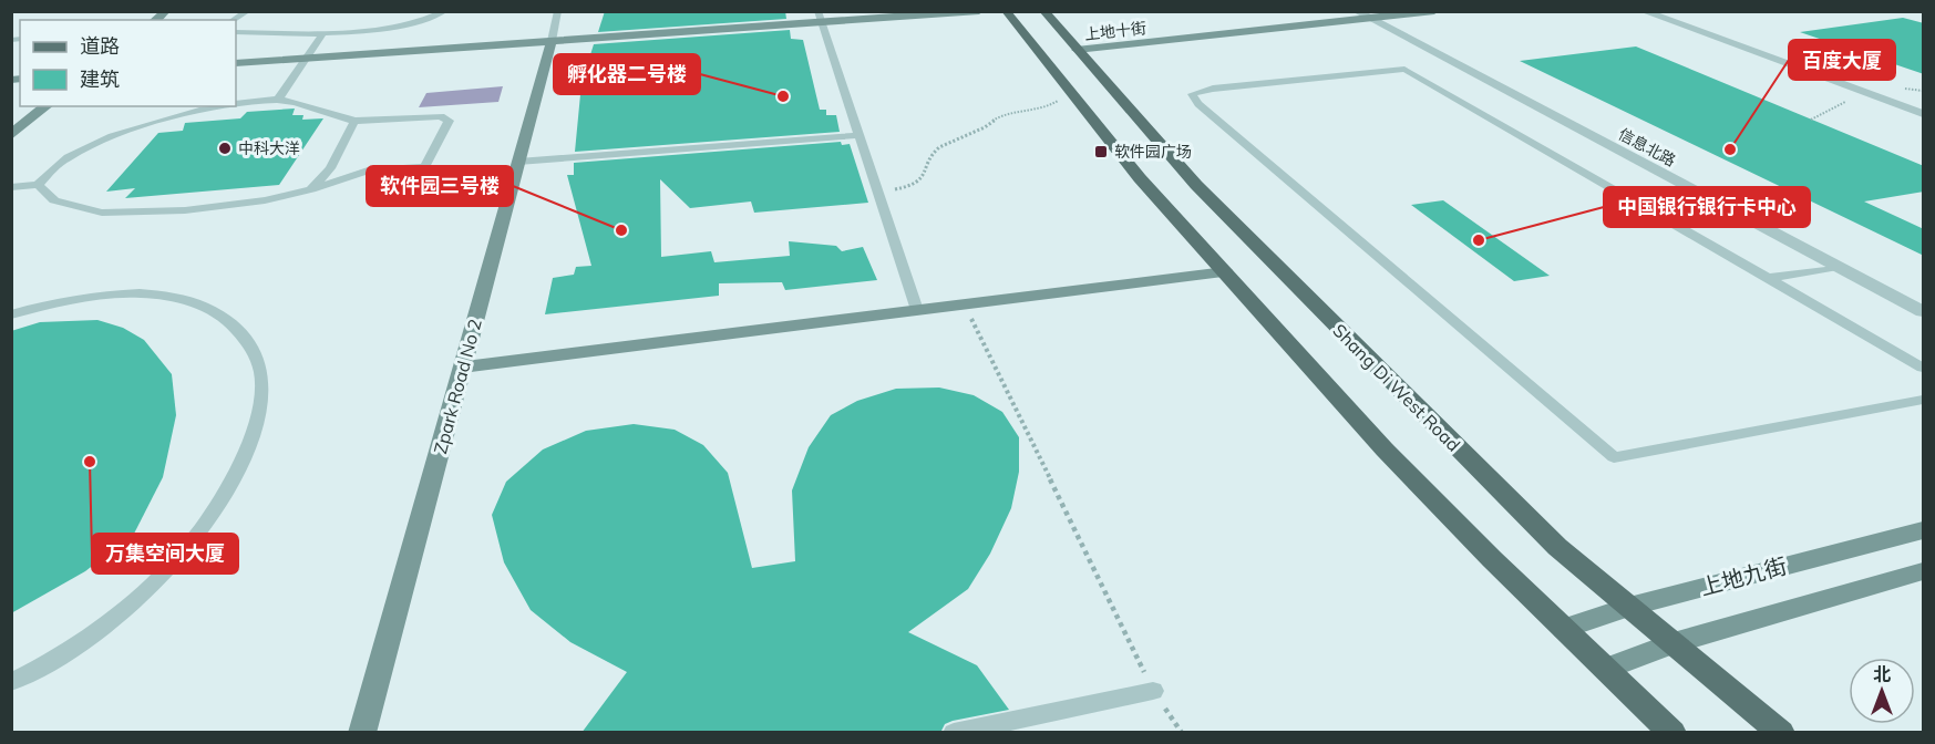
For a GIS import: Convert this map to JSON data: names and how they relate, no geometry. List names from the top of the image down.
{
  "streets": {
    "main road": ["Shang Di West Road"],
    "street": [
      "上地十街",
      "信息北路",
      "Zpark Road No 2",
      "上地九街"
    ]
  },
  "crossings": [
    ["上地十街", "信息北路"],
    ["上地十街", "Shang Di West Road"],
    ["Shang Di West Road", "上地九街"]
  ],
  "places": {
    "other": [
      "孵化器二号楼",
      "中科大洋",
      "百度大厦",
      "软件园三号楼",
      "中国银行银行卡中心",
      "万集空间大厦"
    ],
    "transit": ["软件园广场"]
  },
  "legend": ["道路", "建筑"],
  "north": "top"
}
